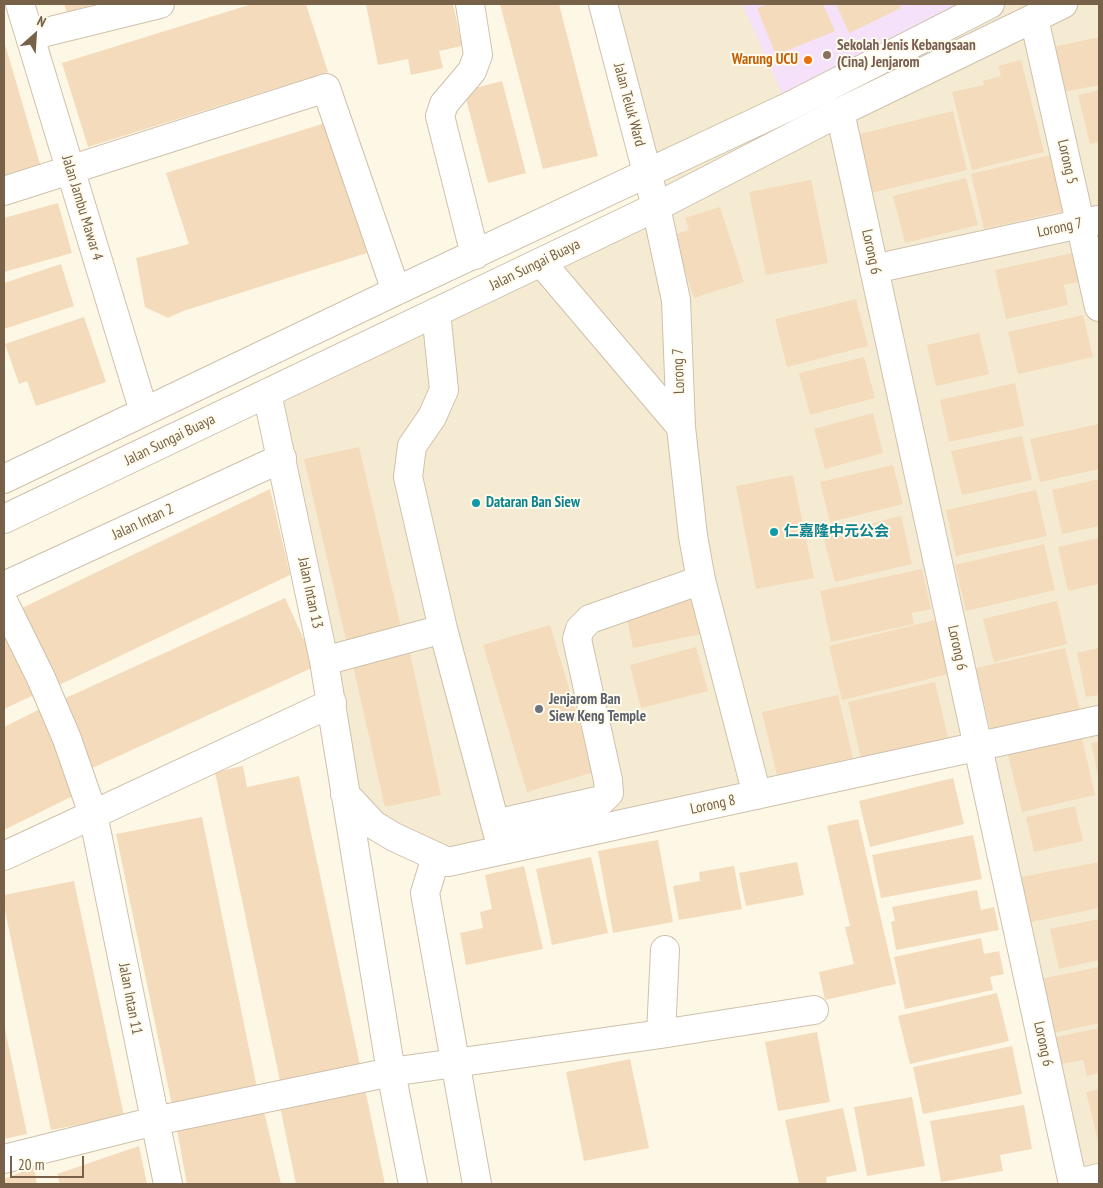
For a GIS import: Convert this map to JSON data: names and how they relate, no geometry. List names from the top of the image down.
{
  "streets": {
    "street": [
      "Jalan Teluk Ward",
      "Lorong 5",
      "Jalan Jambu Mawar 4",
      "Lorong 7",
      "Lorong 6",
      "Jalan Sungai Buaya",
      "Jalan Intan 2",
      "Jalan Intan 13",
      "Lorong 8",
      "Jalan Intan 11"
    ]
  },
  "crossings": [
    ["Jalan Teluk Ward", "Lorong 7"],
    ["Jalan Teluk Ward", "Jalan Sungai Buaya"],
    ["Lorong 5", "Lorong 7"],
    ["Lorong 5", "Jalan Sungai Buaya"],
    ["Lorong 7", "Lorong 6"],
    ["Lorong 7", "Jalan Sungai Buaya"],
    ["Lorong 7", "Lorong 8"],
    ["Lorong 6", "Jalan Sungai Buaya"],
    ["Lorong 6", "Lorong 8"],
    ["Jalan Sungai Buaya", "Jalan Intan 13"],
    ["Jalan Intan 2", "Jalan Intan 13"],
    ["Jalan Intan 13", "Lorong 8"]
  ],
  "places": [
    "Sekolah Jenis Kebangsaan (Cina) Jenjarom",
    "Warung UCU",
    "Dataran Ban Siew",
    "仁嘉隆中元公会",
    "Jenjarom Ban Siew Keng Temple"
  ],
  "scale_bar": "20 m",
  "north": "top right"
}
